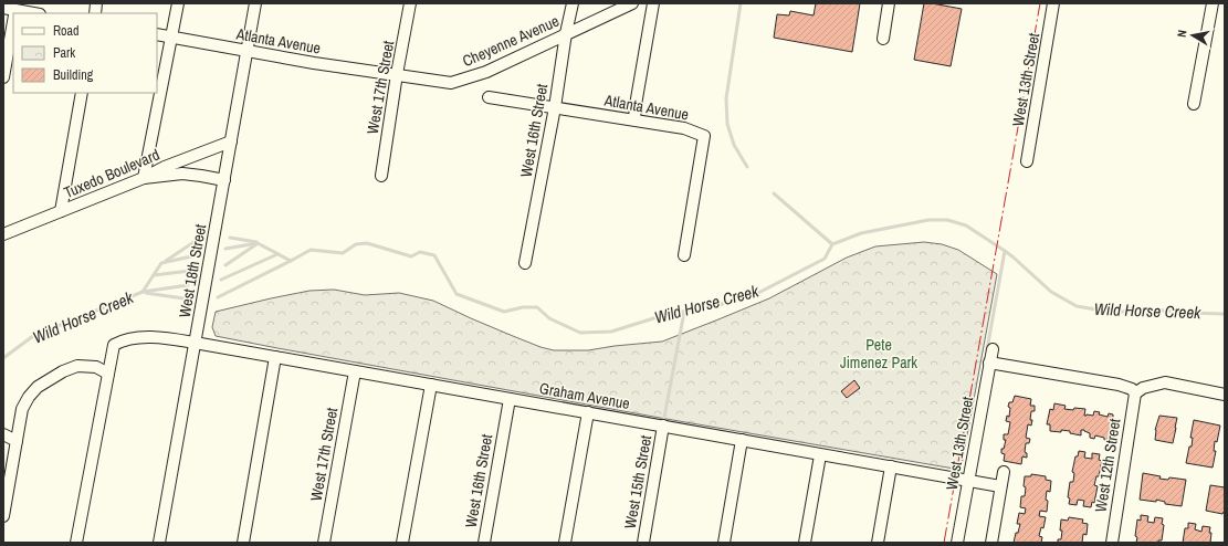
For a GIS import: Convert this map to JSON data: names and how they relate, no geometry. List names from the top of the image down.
{
  "streets": {
    "street": [
      "Atlanta Avenue",
      "Cheyenne Avenue",
      "West 13th Street",
      "West 17th Street",
      "West 16th Street",
      "Tuxedo Boulevard",
      "West 18th Street",
      "Graham Avenue",
      "West 12th Street",
      "West 15th Street"
    ]
  },
  "crossings": [
    ["Atlanta Avenue", "Cheyenne Avenue"],
    ["Atlanta Avenue", "West 17th Street"],
    ["Atlanta Avenue", "West 16th Street"],
    ["Atlanta Avenue", "West 18th Street"],
    ["Cheyenne Avenue", "West 17th Street"],
    ["Cheyenne Avenue", "West 16th Street"],
    ["West 13th Street", "Graham Avenue"],
    ["West 17th Street", "Graham Avenue"],
    ["West 16th Street", "Graham Avenue"],
    ["Tuxedo Boulevard", "West 18th Street"],
    ["West 18th Street", "Graham Avenue"],
    ["Graham Avenue", "West 15th Street"]
  ],
  "water": ["Wild Horse Creek"],
  "parks": ["Pete Jimenez Park"],
  "legend": ["Road", "Park", "Building"],
  "north": "left"
}
